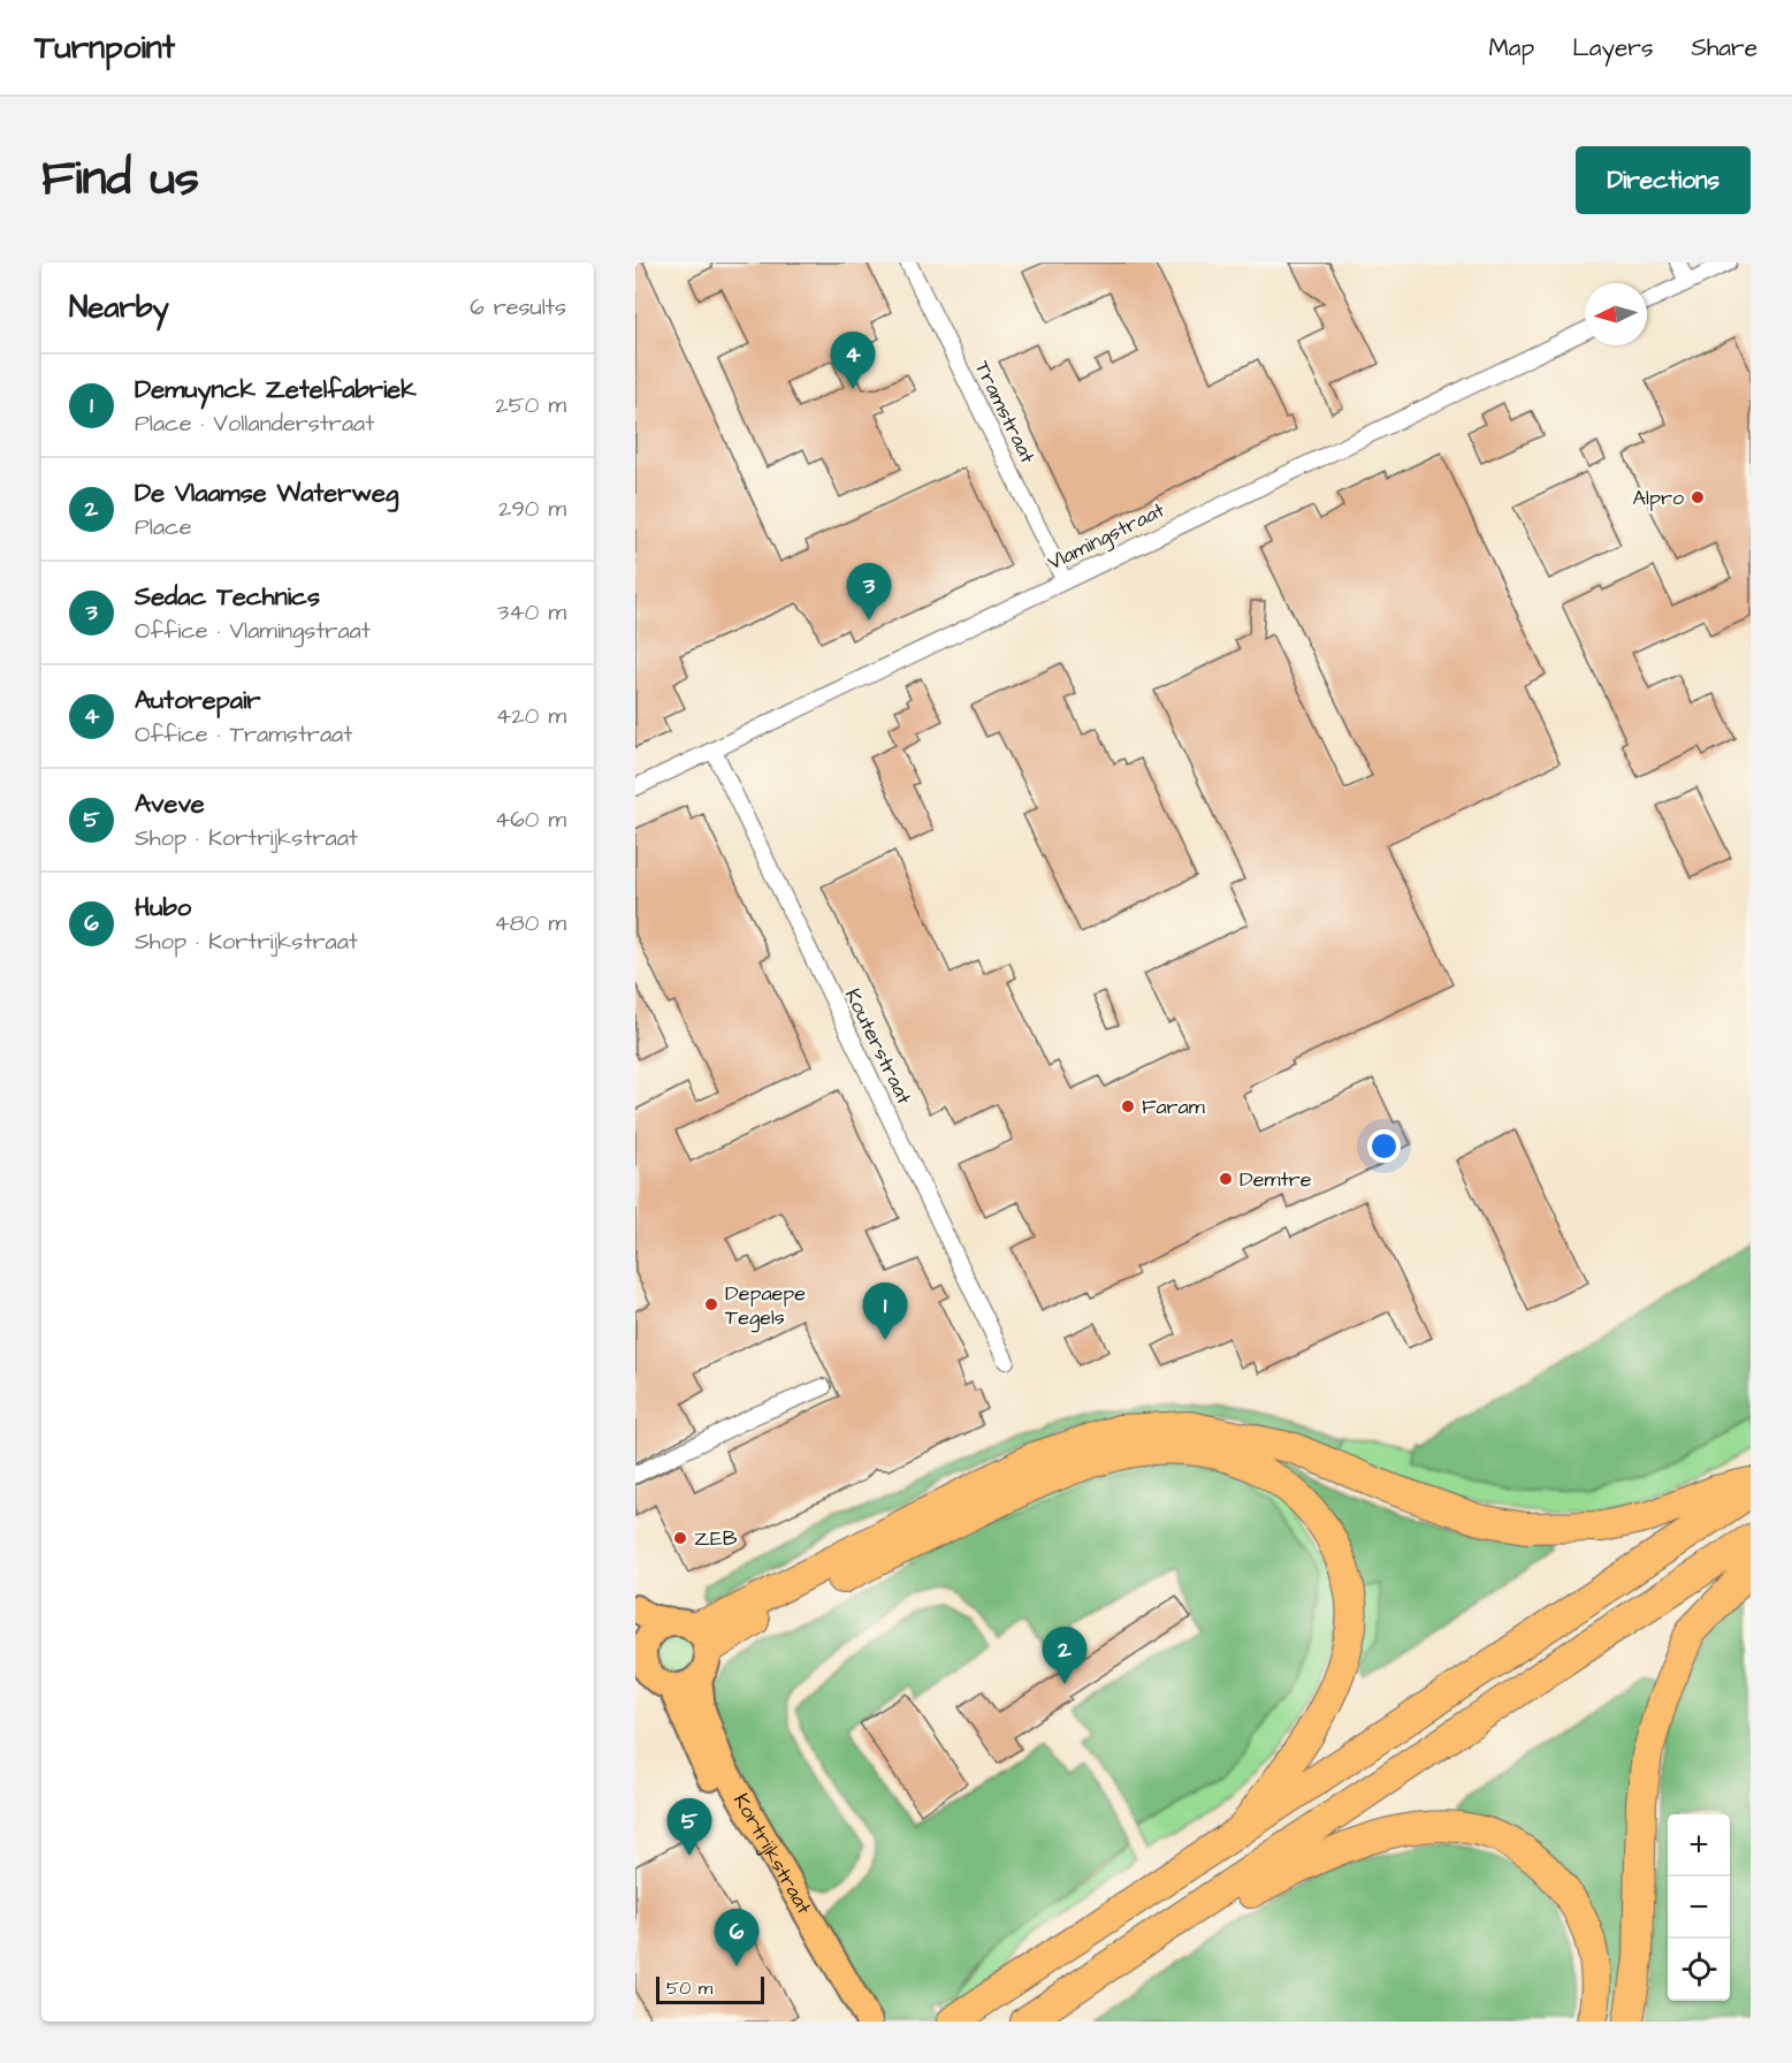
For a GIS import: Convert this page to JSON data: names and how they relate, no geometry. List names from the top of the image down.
{
  "streets": {
    "main road": ["Kortrijkstraat"],
    "street": ["Tramstraat", "Vlamingstraat", "Kouterstraat"]
  },
  "crossings": [
    ["Tramstraat", "Vlamingstraat"],
    ["Vlamingstraat", "Kouterstraat"]
  ],
  "places": [
    "Alpro",
    "Faram",
    "Demtre",
    "Depaepe Tegels",
    "ZEB"
  ],
  "scale_bar": "50 m",
  "north": "left",
  "page": {
    "header": "Turnpoint",
    "nav": ["Map", "Layers", "Share"],
    "title": "Find us",
    "buttons": "Directions",
    "heading": ["Nearby", "6 results"],
    "pins": [
      "4",
      "3",
      "1",
      "2",
      "5",
      "6"
    ],
    "list": [
      {
        "mark": "1",
        "name": "Demuynck Zetelfabriek",
        "note": "Place · Vollanderstraat",
        "value": "250 m"
      },
      {
        "mark": "2",
        "name": "De Vlaamse Waterweg",
        "note": "Place",
        "value": "290 m"
      },
      {
        "mark": "3",
        "name": "Sedac Technics",
        "note": "Office · Vlamingstraat",
        "value": "340 m"
      },
      {
        "mark": "4",
        "name": "Autorepair",
        "note": "Office · Tramstraat",
        "value": "420 m"
      },
      {
        "mark": "5",
        "name": "Aveve",
        "note": "Shop · Kortrijkstraat",
        "value": "460 m"
      },
      {
        "mark": "6",
        "name": "Hubo",
        "note": "Shop · Kortrijkstraat",
        "value": "480 m"
      }
    ],
    "map_buttons": ["+", "−"],
    "scale": "50 m"
  }
}
